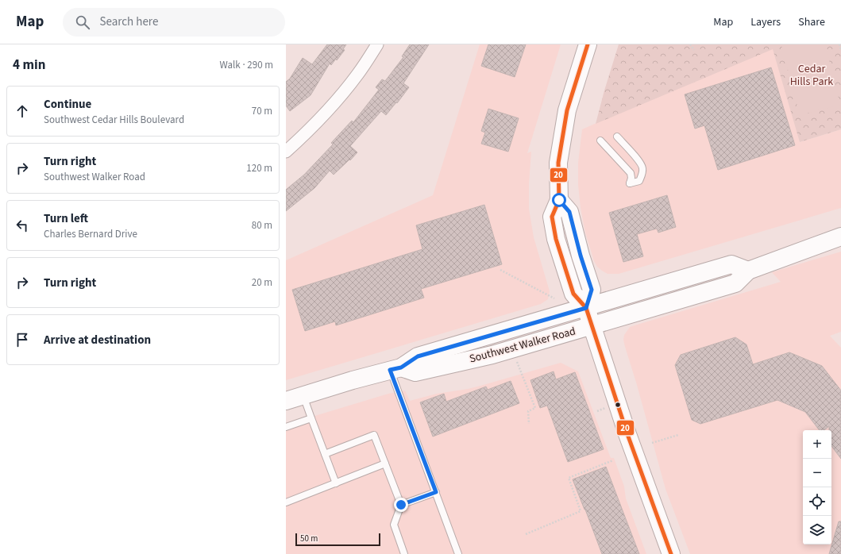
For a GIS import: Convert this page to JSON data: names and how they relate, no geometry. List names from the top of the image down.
{
  "streets": {
    "main road": ["Southwest Walker Road"]
  },
  "parks": ["Cedar Hills Park"],
  "lines": ["transit line 20"],
  "scale_bar": "50 m",
  "page": {
    "header": "Map",
    "search": "Search here",
    "nav": ["Map", "Layers", "Share"],
    "heading": ["4 min", "Walk · 290 m"],
    "list": [
      ["Continue", "Southwest Cedar Hills Boulevard", "70 m"],
      ["Turn right", "Southwest Walker Road", "120 m"],
      ["Turn left", "Charles Bernard Drive", "80 m"],
      ["Turn right", "20 m"],
      "Arrive at destination"
    ],
    "map_buttons": ["+", "−"],
    "scale": "50 m"
  }
}
